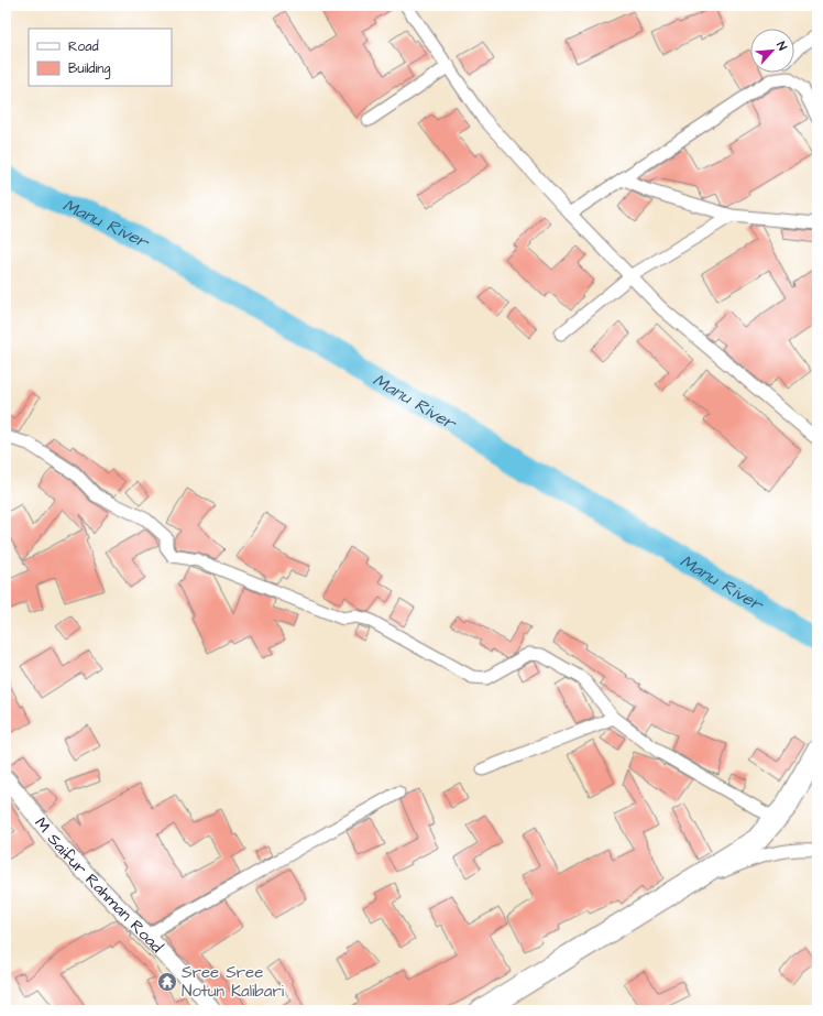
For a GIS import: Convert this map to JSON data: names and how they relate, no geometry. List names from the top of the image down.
{
  "streets": {
    "main road": ["M Saifur Rahman Road"]
  },
  "water": ["Manu River"],
  "places": {
    "temple": ["Sree Sree Notun Kalibari"]
  },
  "legend": ["Road", "Building"],
  "north": "top right"
}
